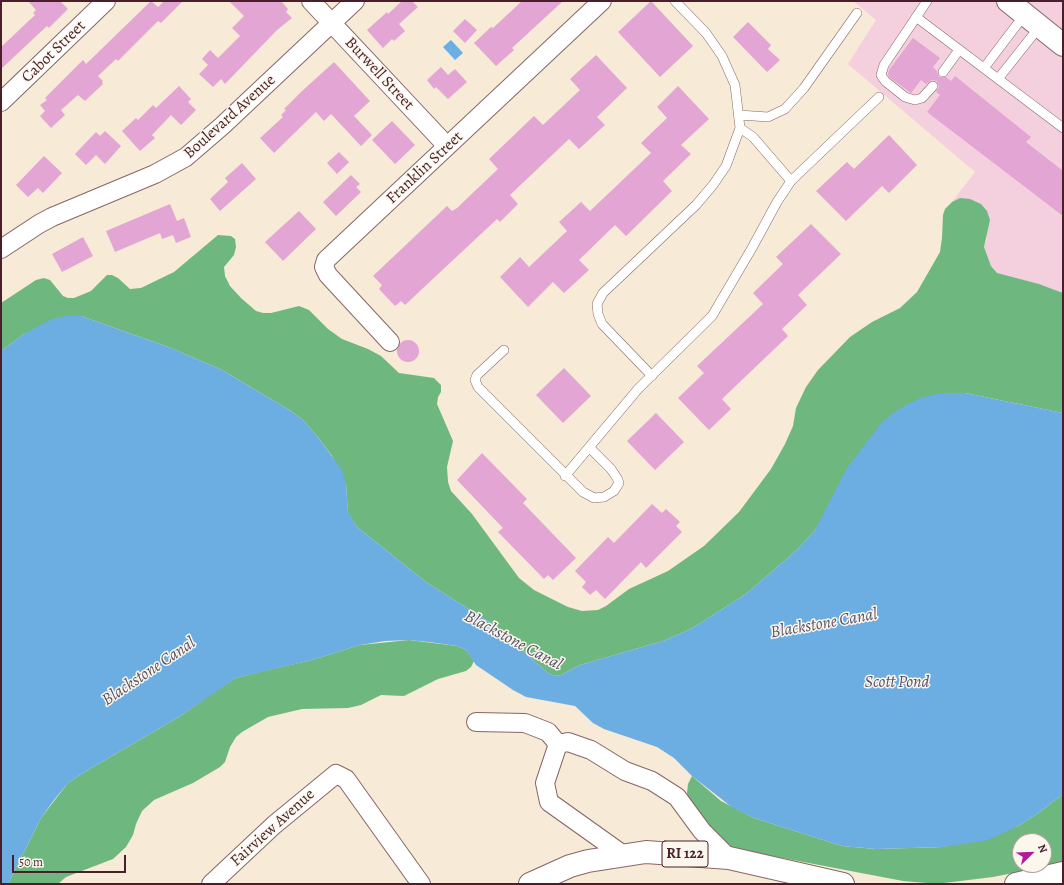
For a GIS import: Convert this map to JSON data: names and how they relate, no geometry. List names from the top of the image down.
{
  "streets": {
    "main road": ["RI 122"],
    "street": [
      "Cabot Street",
      "Burwell Street",
      "Boulevard Avenue",
      "Franklin Street",
      "Fairview Avenue"
    ]
  },
  "crossings": [
    ["Burwell Street", "Boulevard Avenue"],
    ["Burwell Street", "Franklin Street"]
  ],
  "water": ["Blackstone Canal", "Scott Pond"],
  "scale_bar": "50 m",
  "north": "top right"
}
